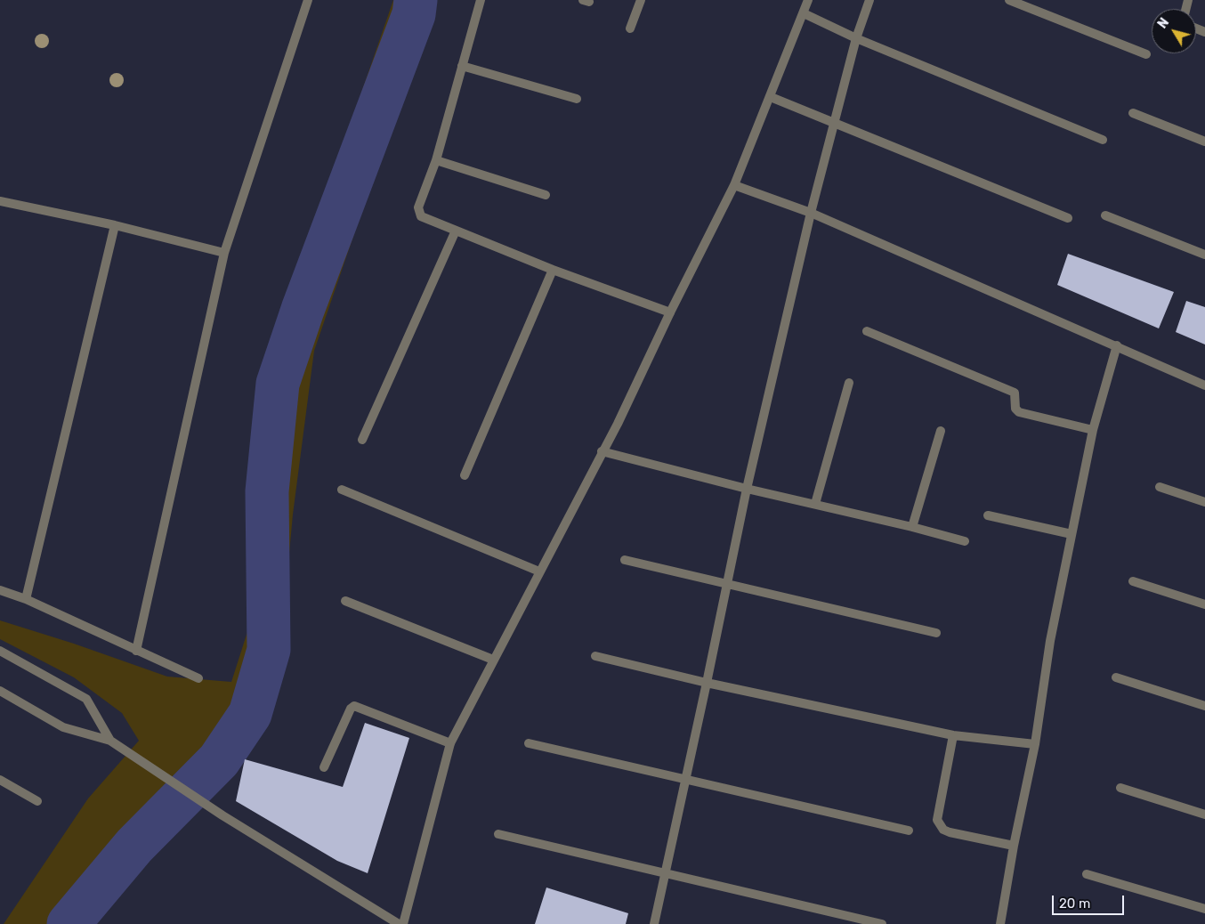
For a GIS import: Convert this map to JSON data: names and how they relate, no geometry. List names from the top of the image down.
{
  "scale_bar": "20 m",
  "north": "top left"
}
